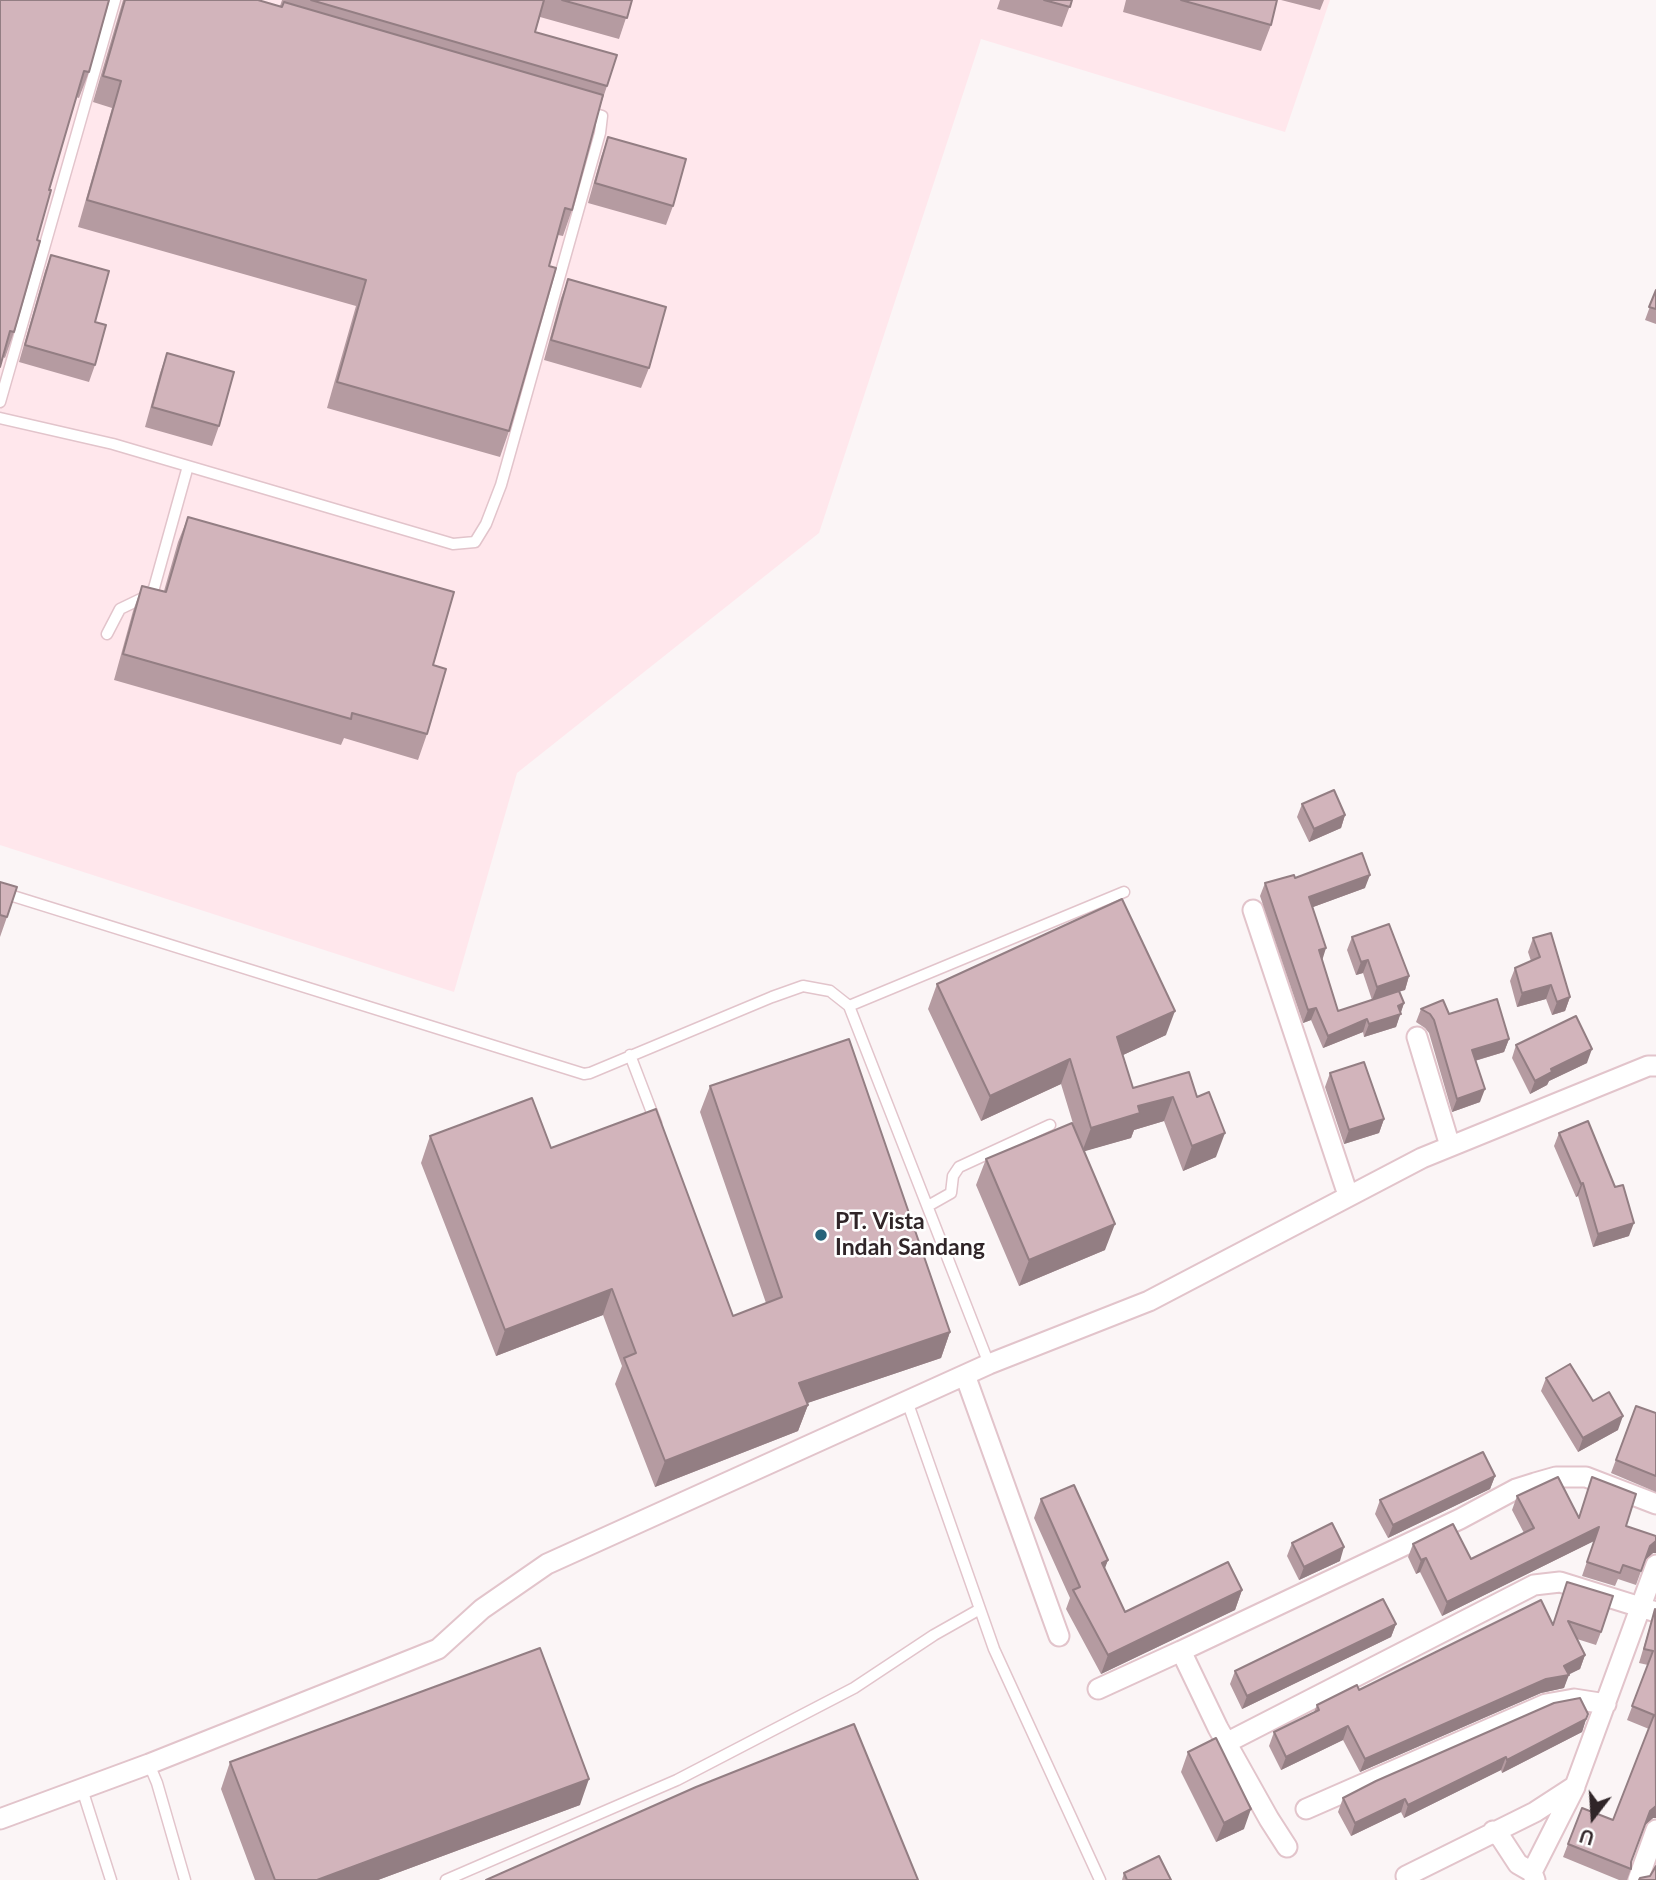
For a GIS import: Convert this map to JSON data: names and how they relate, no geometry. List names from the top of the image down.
{
  "places": ["PT. Vista Indah Sandang"],
  "north": "bottom"
}
